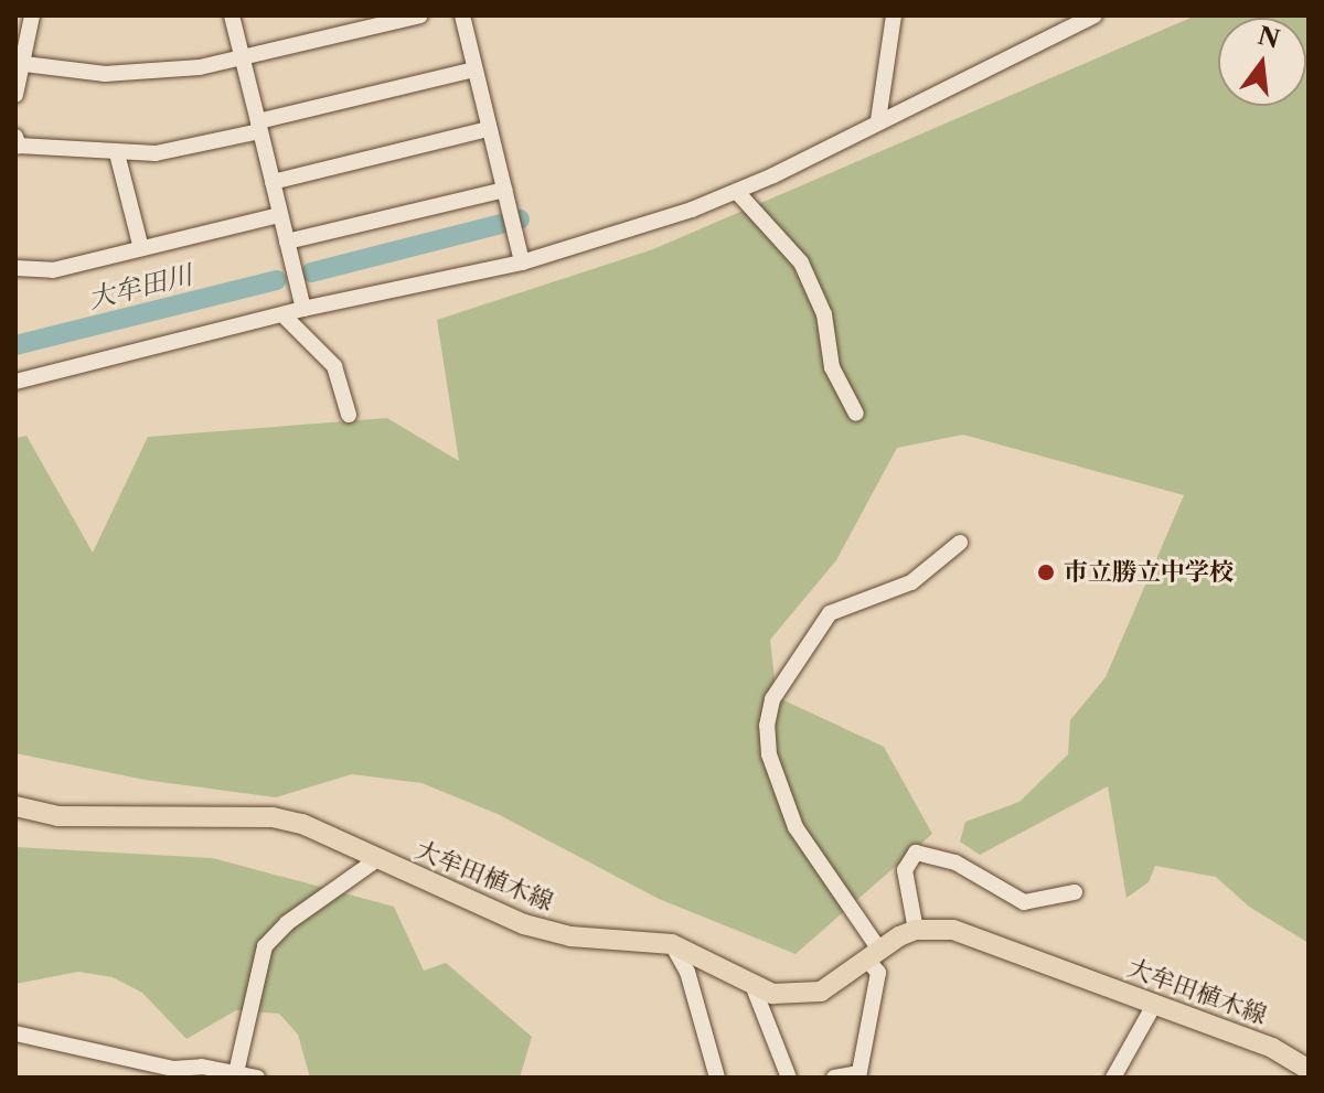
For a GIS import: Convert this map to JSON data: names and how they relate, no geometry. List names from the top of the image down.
{
  "streets": {
    "main road": ["大牟田植木線"]
  },
  "water": ["大牟田川"],
  "places": ["市立勝立中学校"],
  "north": "top"
}
